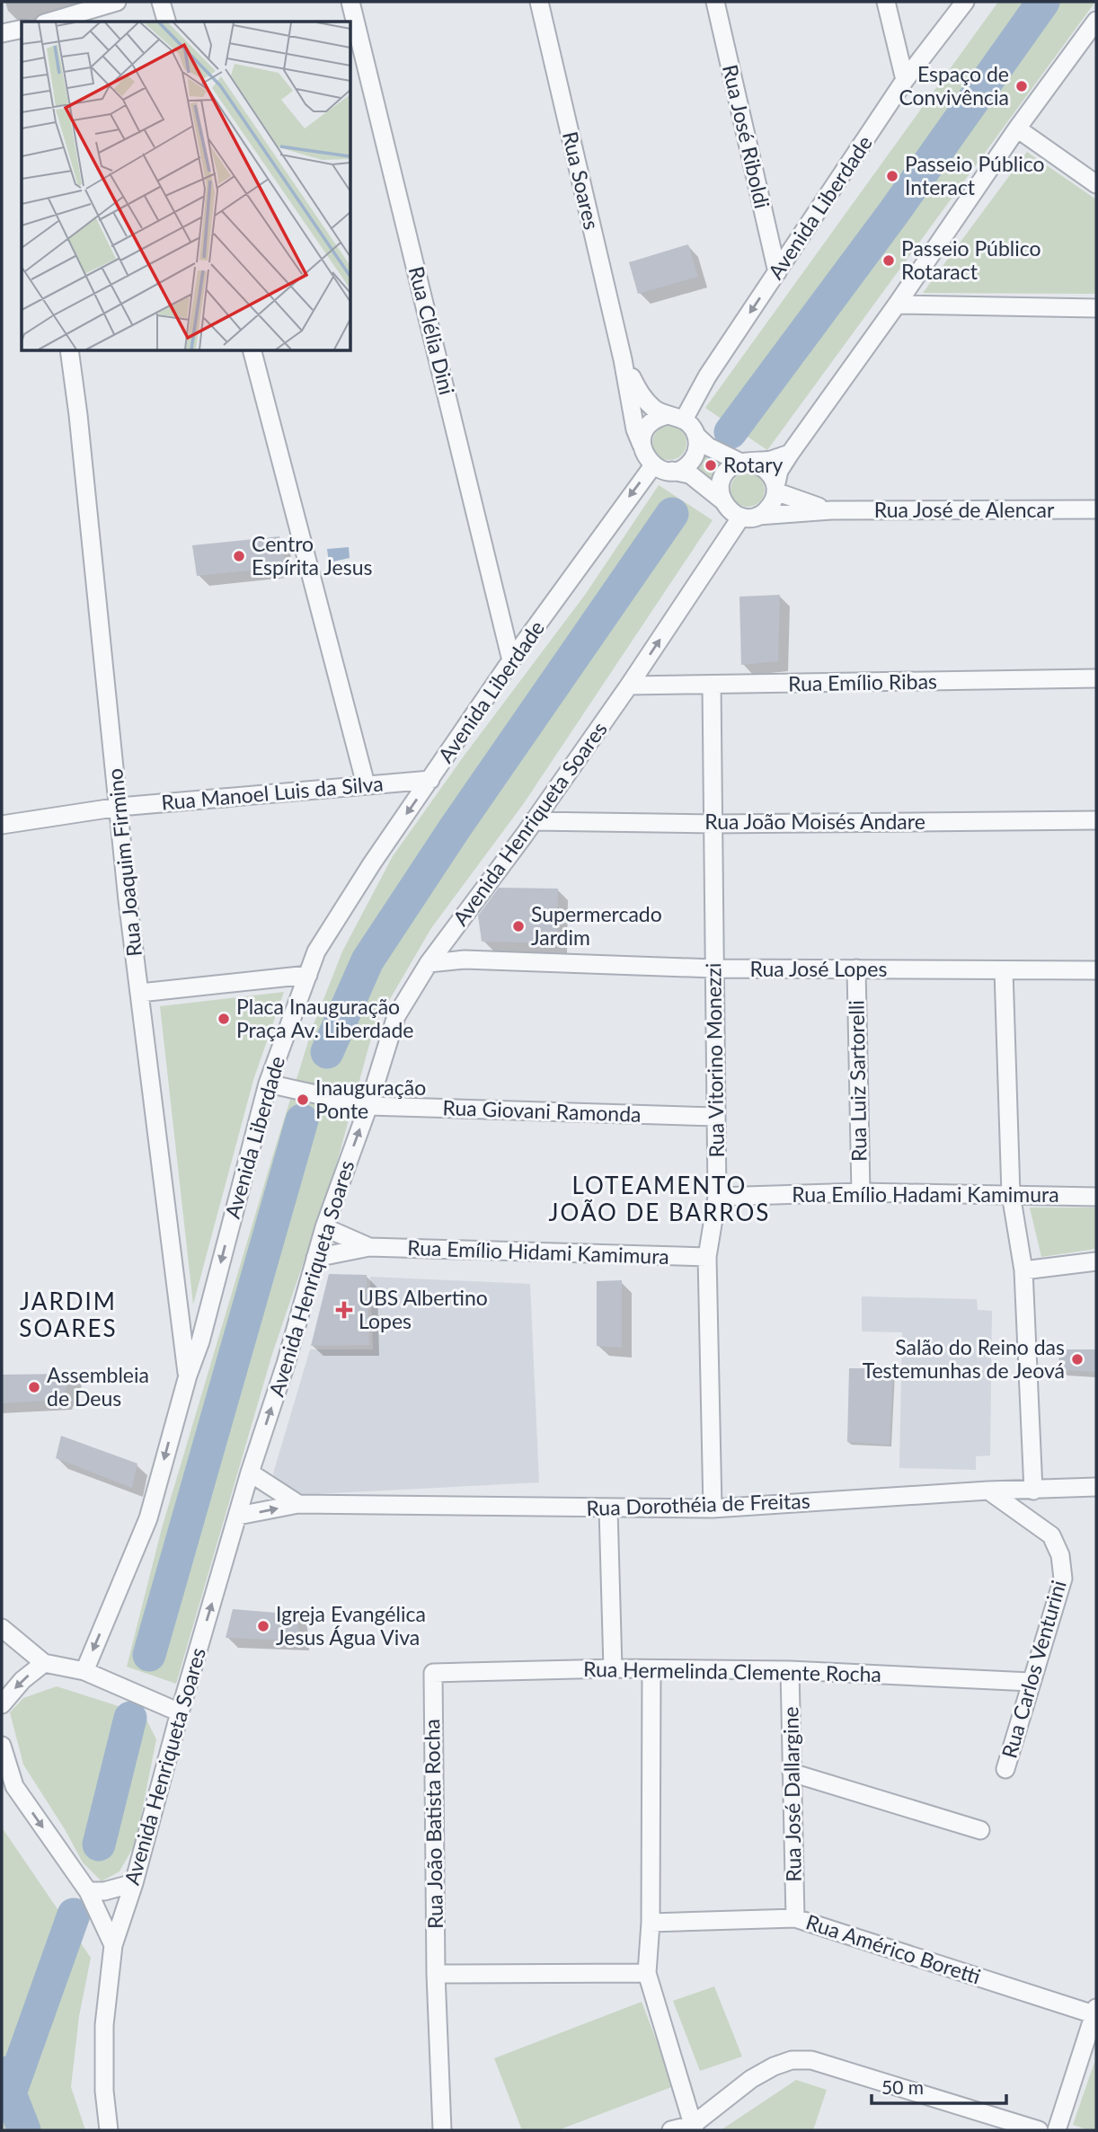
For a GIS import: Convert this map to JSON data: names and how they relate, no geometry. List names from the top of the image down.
{
  "streets": {
    "street": [
      "Rua José Riboldi",
      "Rua Soares",
      "Avenida Liberdade",
      "Rua Clélia Dini",
      "Rua José de Alencar",
      "Rua Emílio Ribas",
      "Rua Manoel Luis da Silva",
      "Rua João Moisés Andare",
      "Avenida Henriqueta Soares",
      "Rua Joaquim Firmino",
      "Rua José Lopes",
      "Rua Vitorino Monezzi",
      "Rua Luiz Sartorelli",
      "Rua Giovani Ramonda",
      "Rua Emílio Hadami Kamimura",
      "Rua Emílio Hidami Kamimura",
      "Rua Dorothéia de Freitas",
      "Rua Carlos Venturini",
      "Rua Hermelinda Clemente Rocha",
      "Rua José Dallargine",
      "Rua João Batista Rocha",
      "Rua Américo Boretti"
    ]
  },
  "crossings": [
    ["Rua José Riboldi", "Avenida Liberdade"],
    ["Avenida Liberdade", "Rua Clélia Dini"],
    ["Avenida Liberdade", "Rua Manoel Luis da Silva"],
    ["Avenida Liberdade", "Rua Joaquim Firmino"],
    ["Avenida Liberdade", "Rua Giovani Ramonda"],
    ["Rua Emílio Ribas", "Avenida Henriqueta Soares"],
    ["Rua Emílio Ribas", "Rua Vitorino Monezzi"],
    ["Rua Manoel Luis da Silva", "Rua Joaquim Firmino"],
    ["Rua João Moisés Andare", "Avenida Henriqueta Soares"],
    ["Rua João Moisés Andare", "Rua Vitorino Monezzi"],
    ["Avenida Henriqueta Soares", "Rua José Lopes"],
    ["Avenida Henriqueta Soares", "Rua Giovani Ramonda"],
    ["Avenida Henriqueta Soares", "Rua Emílio Hidami Kamimura"],
    ["Avenida Henriqueta Soares", "Rua Dorothéia de Freitas"],
    ["Rua José Lopes", "Rua Vitorino Monezzi"],
    ["Rua José Lopes", "Rua Luiz Sartorelli"],
    ["Rua Vitorino Monezzi", "Rua Giovani Ramonda"],
    ["Rua Vitorino Monezzi", "Rua Emílio Hadami Kamimura"],
    ["Rua Vitorino Monezzi", "Rua Emílio Hidami Kamimura"],
    ["Rua Vitorino Monezzi", "Rua Dorothéia de Freitas"],
    ["Rua Luiz Sartorelli", "Rua Emílio Hadami Kamimura"],
    ["Rua Dorothéia de Freitas", "Rua Carlos Venturini"],
    ["Rua Carlos Venturini", "Rua Hermelinda Clemente Rocha"],
    ["Rua Hermelinda Clemente Rocha", "Rua José Dallargine"],
    ["Rua Hermelinda Clemente Rocha", "Rua João Batista Rocha"],
    ["Rua José Dallargine", "Rua Américo Boretti"]
  ],
  "one_way": ["Avenida Liberdade", "Avenida Henriqueta Soares"],
  "districts": ["LOTEAMENTO JOÃO DE BARROS", "JARDIM SOARES"],
  "places": {
    "other": [
      "Espaço de Convivência",
      "Passeio Público Interact",
      "Passeio Público Rotaract",
      "Rotary",
      "Centro Espírita Jesus",
      "Supermercado Jardim",
      "Placa Inauguração Praça Av. Liberdade",
      "Inauguração Ponte",
      "Salão do Reino das Testemunhas de Jeová",
      "Assembleia de Deus",
      "Igreja Evangélica Jesus Água Viva"
    ],
    "health": ["UBS Albertino Lopes"]
  },
  "scale_bar": "50 m"
}
